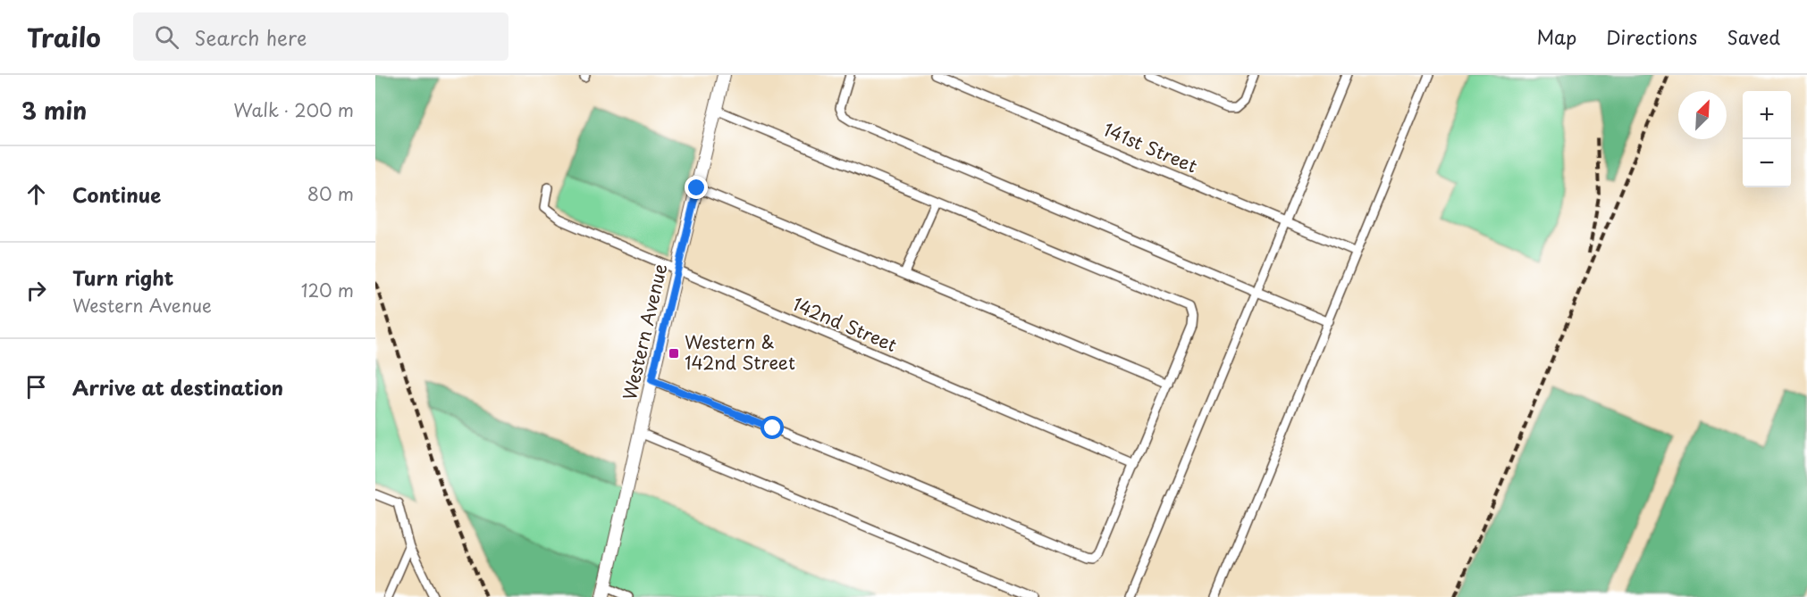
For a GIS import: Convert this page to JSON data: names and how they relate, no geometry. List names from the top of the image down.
{
  "streets": {
    "main road": ["Western Avenue"],
    "street": ["141st Street", "142nd Street"]
  },
  "crossings": [
    ["142nd Street", "Western Avenue"]
  ],
  "places": {
    "transit": ["Western & 142nd Street"]
  },
  "north": "top right",
  "page": {
    "header": "Trailo",
    "search": "Search here",
    "nav": ["Map", "Directions", "Saved"],
    "heading": ["3 min", "Walk · 200 m"],
    "map_buttons": ["+", "−"],
    "list": [
      ["Continue", "80 m"],
      ["Turn right", "Western Avenue", "120 m"],
      "Arrive at destination"
    ]
  }
}
